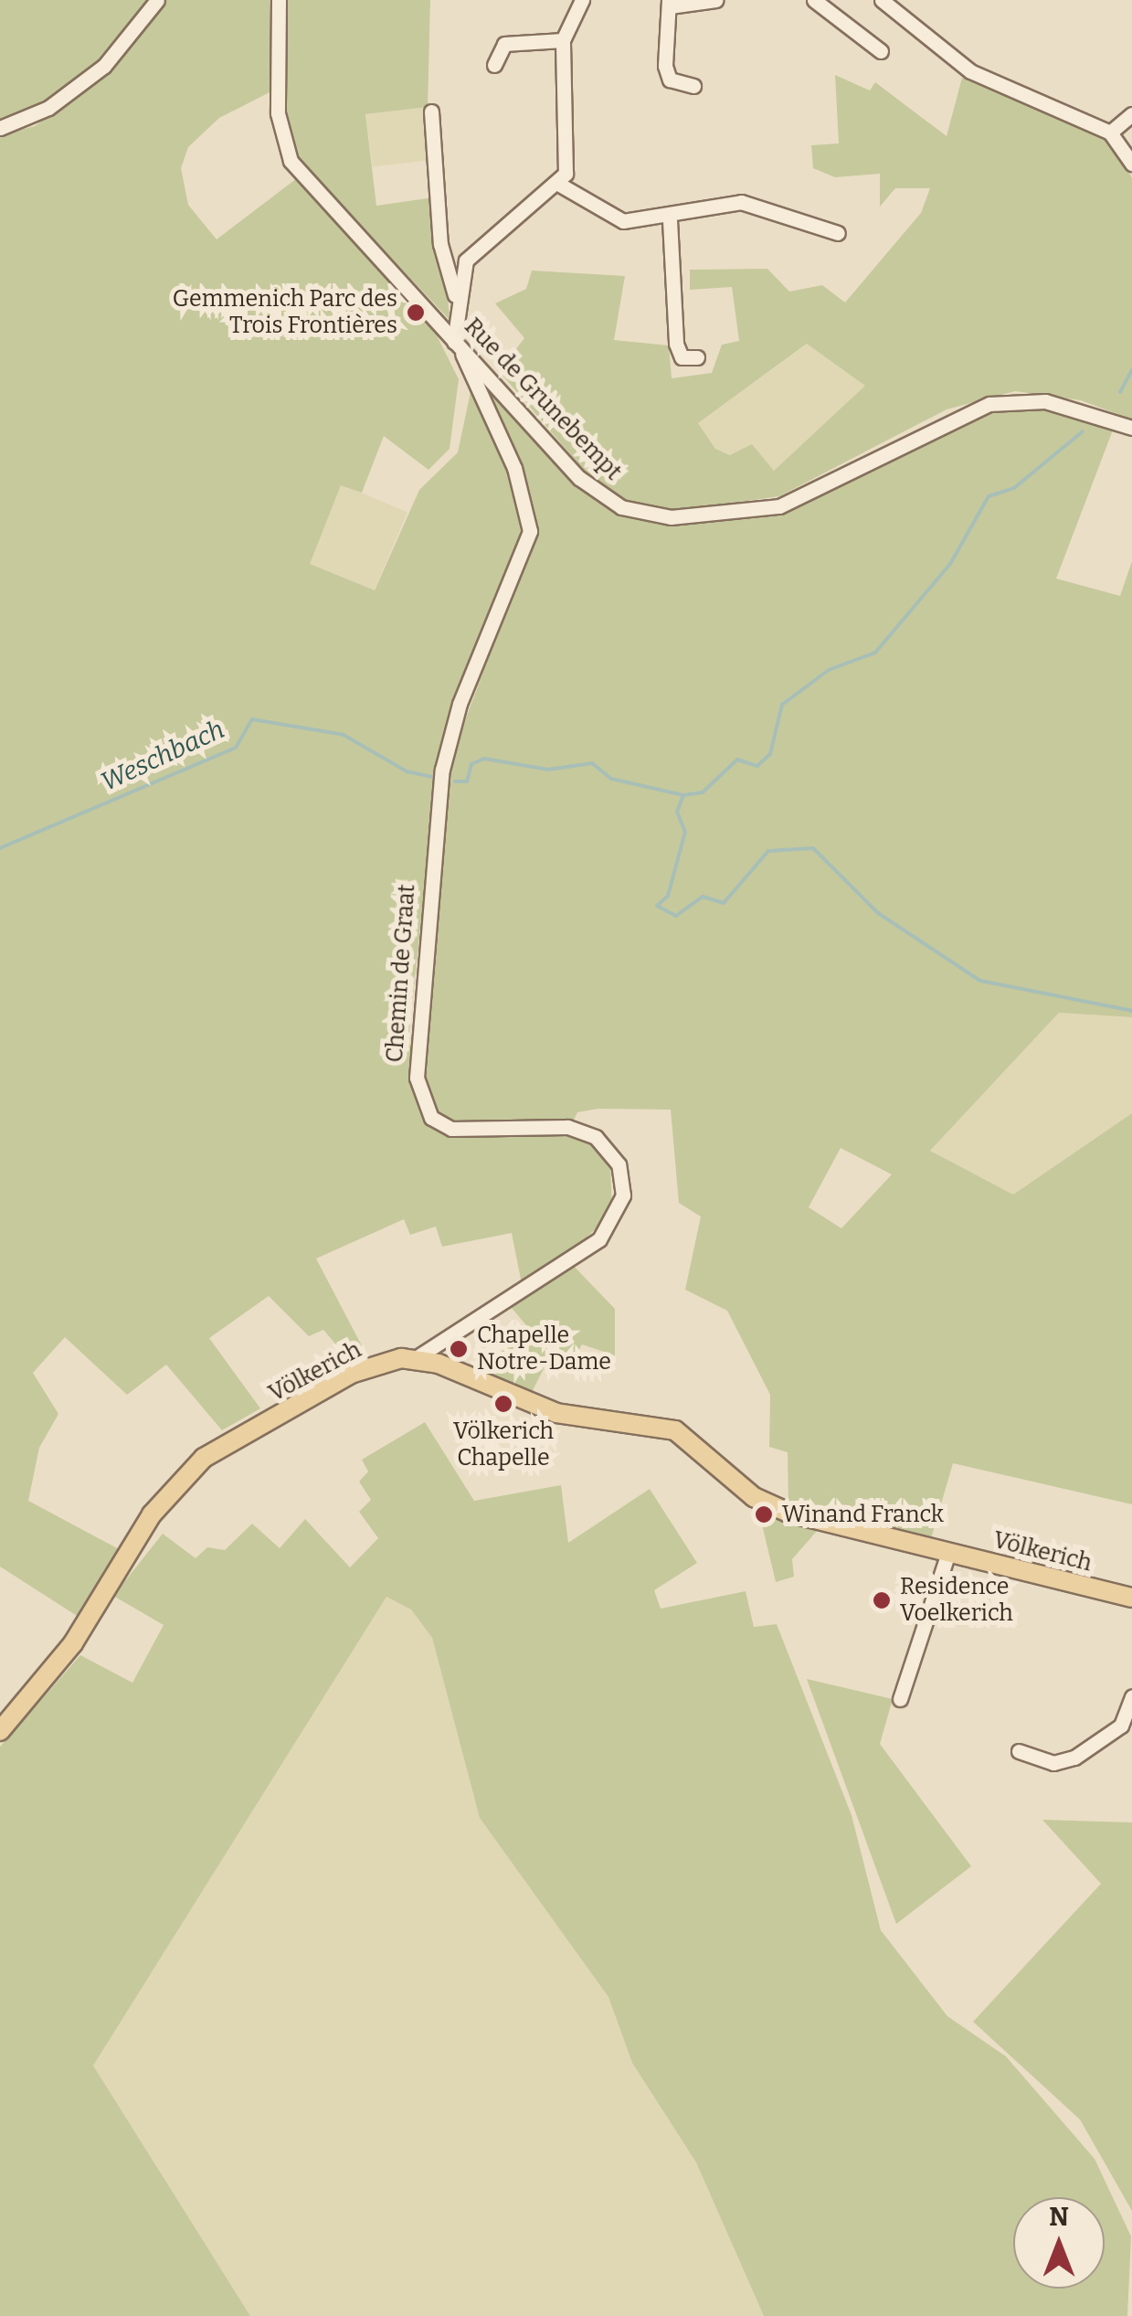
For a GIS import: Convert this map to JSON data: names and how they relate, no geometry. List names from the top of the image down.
{
  "streets": {
    "main road": ["Völkerich"],
    "street": ["Rue de Grunebempt", "Chemin de Graat"]
  },
  "crossings": [
    ["Rue de Grunebempt", "Chemin de Graat"],
    ["Chemin de Graat", "Völkerich"]
  ],
  "water": ["Weschbach"],
  "places": [
    "Gemmenich Parc des Trois Frontières",
    "Chapelle Notre-Dame",
    "Völkerich Chapelle",
    "Winand Franck",
    "Residence Voelkerich"
  ],
  "north": "top"
}
